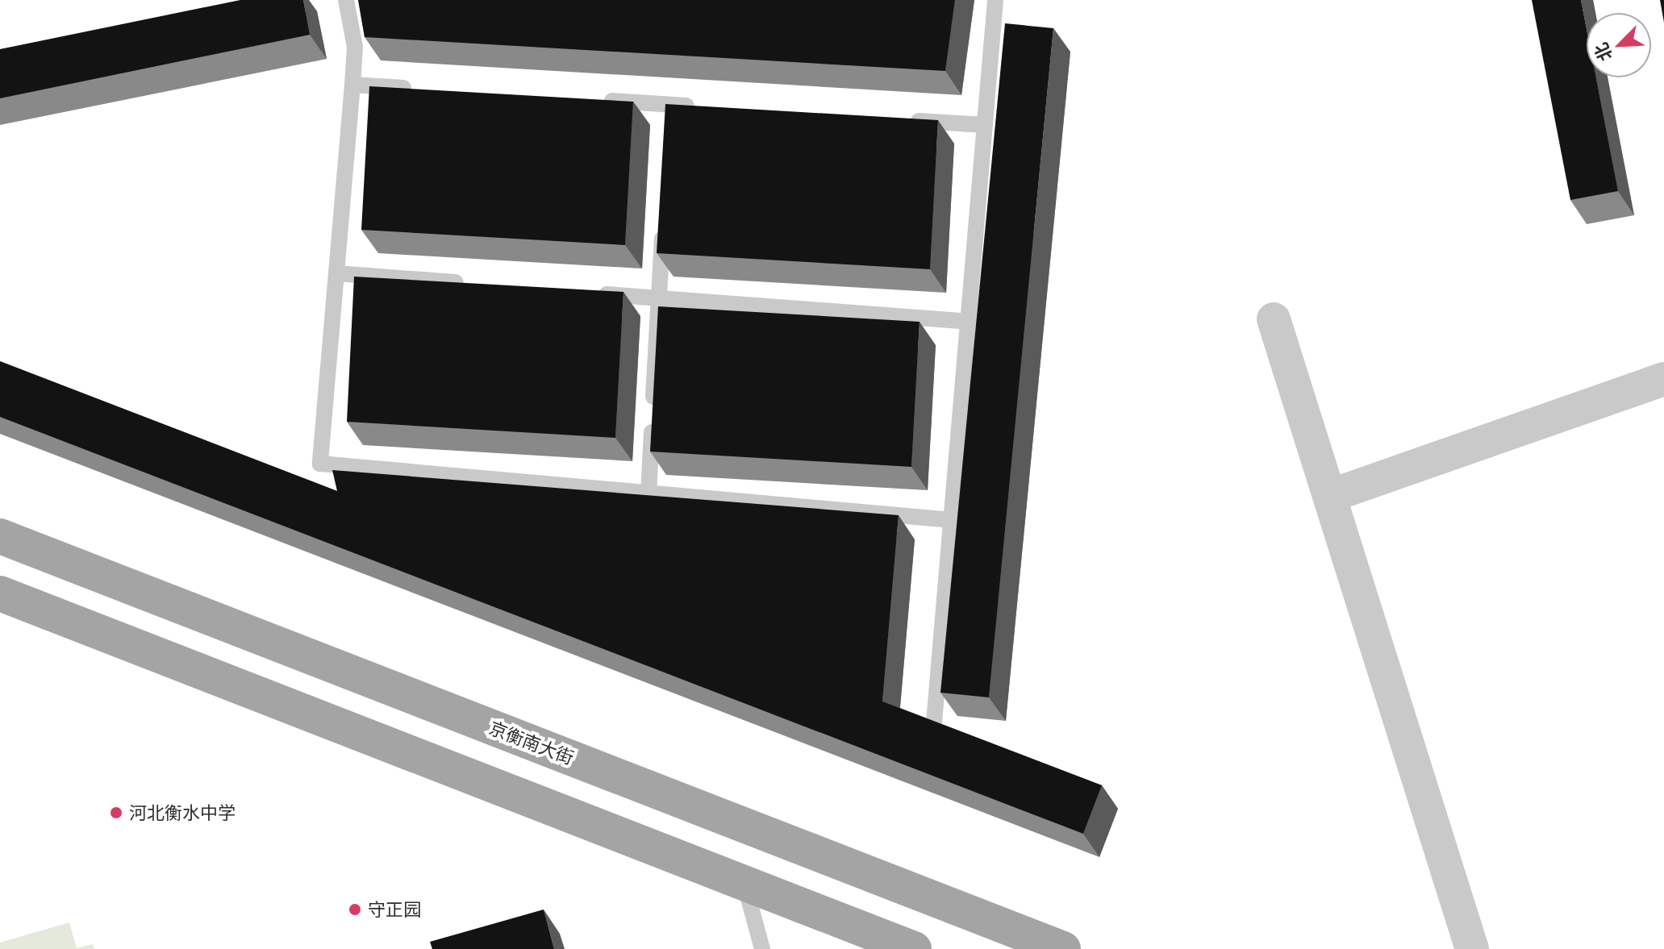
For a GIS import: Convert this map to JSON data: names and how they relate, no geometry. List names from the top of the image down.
{
  "streets": {
    "main road": ["京衡南大街"]
  },
  "places": ["河北衡水中学", "守正园"],
  "north": "bottom left"
}
